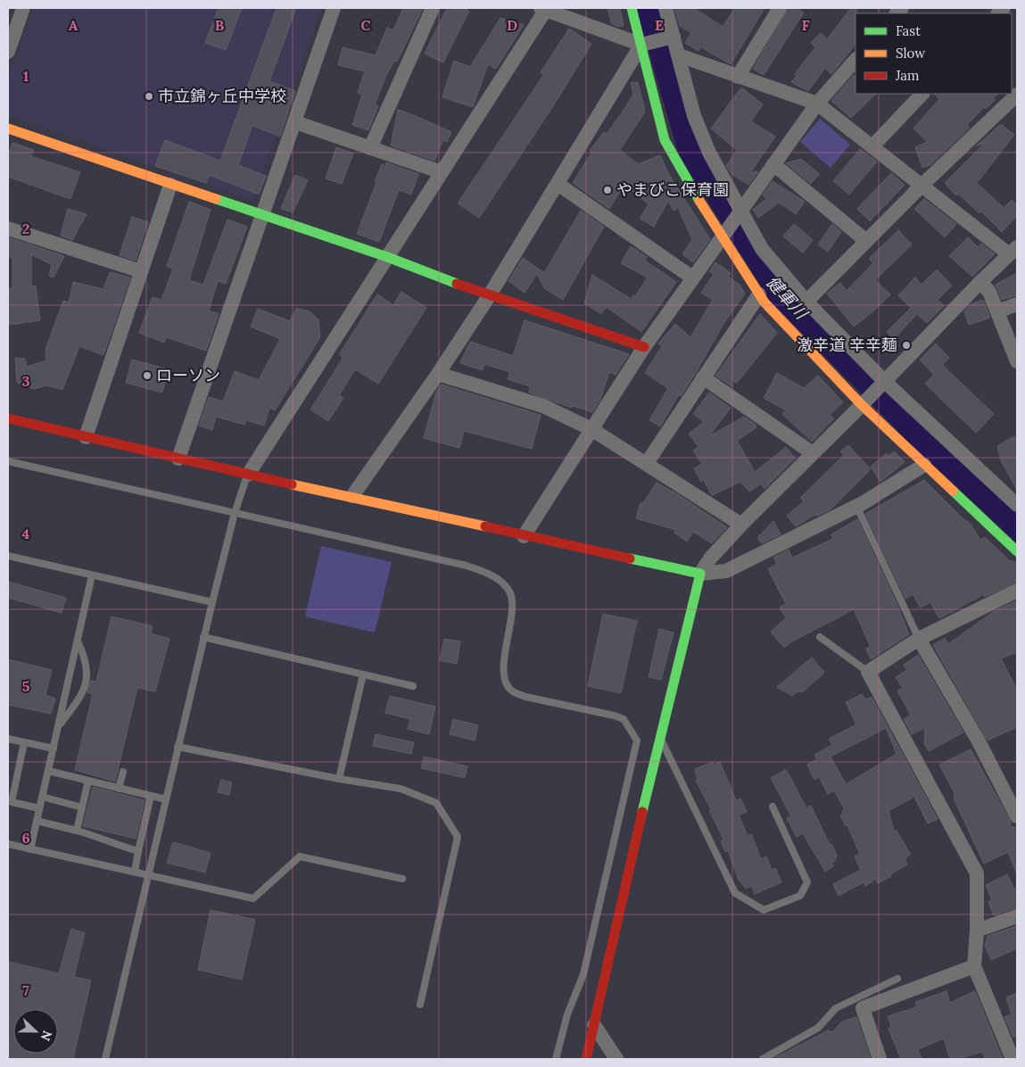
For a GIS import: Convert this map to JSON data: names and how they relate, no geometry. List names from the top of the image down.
{
  "water": ["健軍川"],
  "places": [
    "市立錦ヶ丘中学校",
    "やまびこ保育園",
    "激辛道 辛辛麺",
    "ローソン"
  ],
  "legend": ["Fast", "Slow", "Jam"],
  "north": "right",
  "grid": {
    "columns": [
      "A",
      "B",
      "C",
      "D",
      "E",
      "F"
    ],
    "rows": [
      "1",
      "2",
      "3",
      "4",
      "5",
      "6",
      "7"
    ]
  }
}
